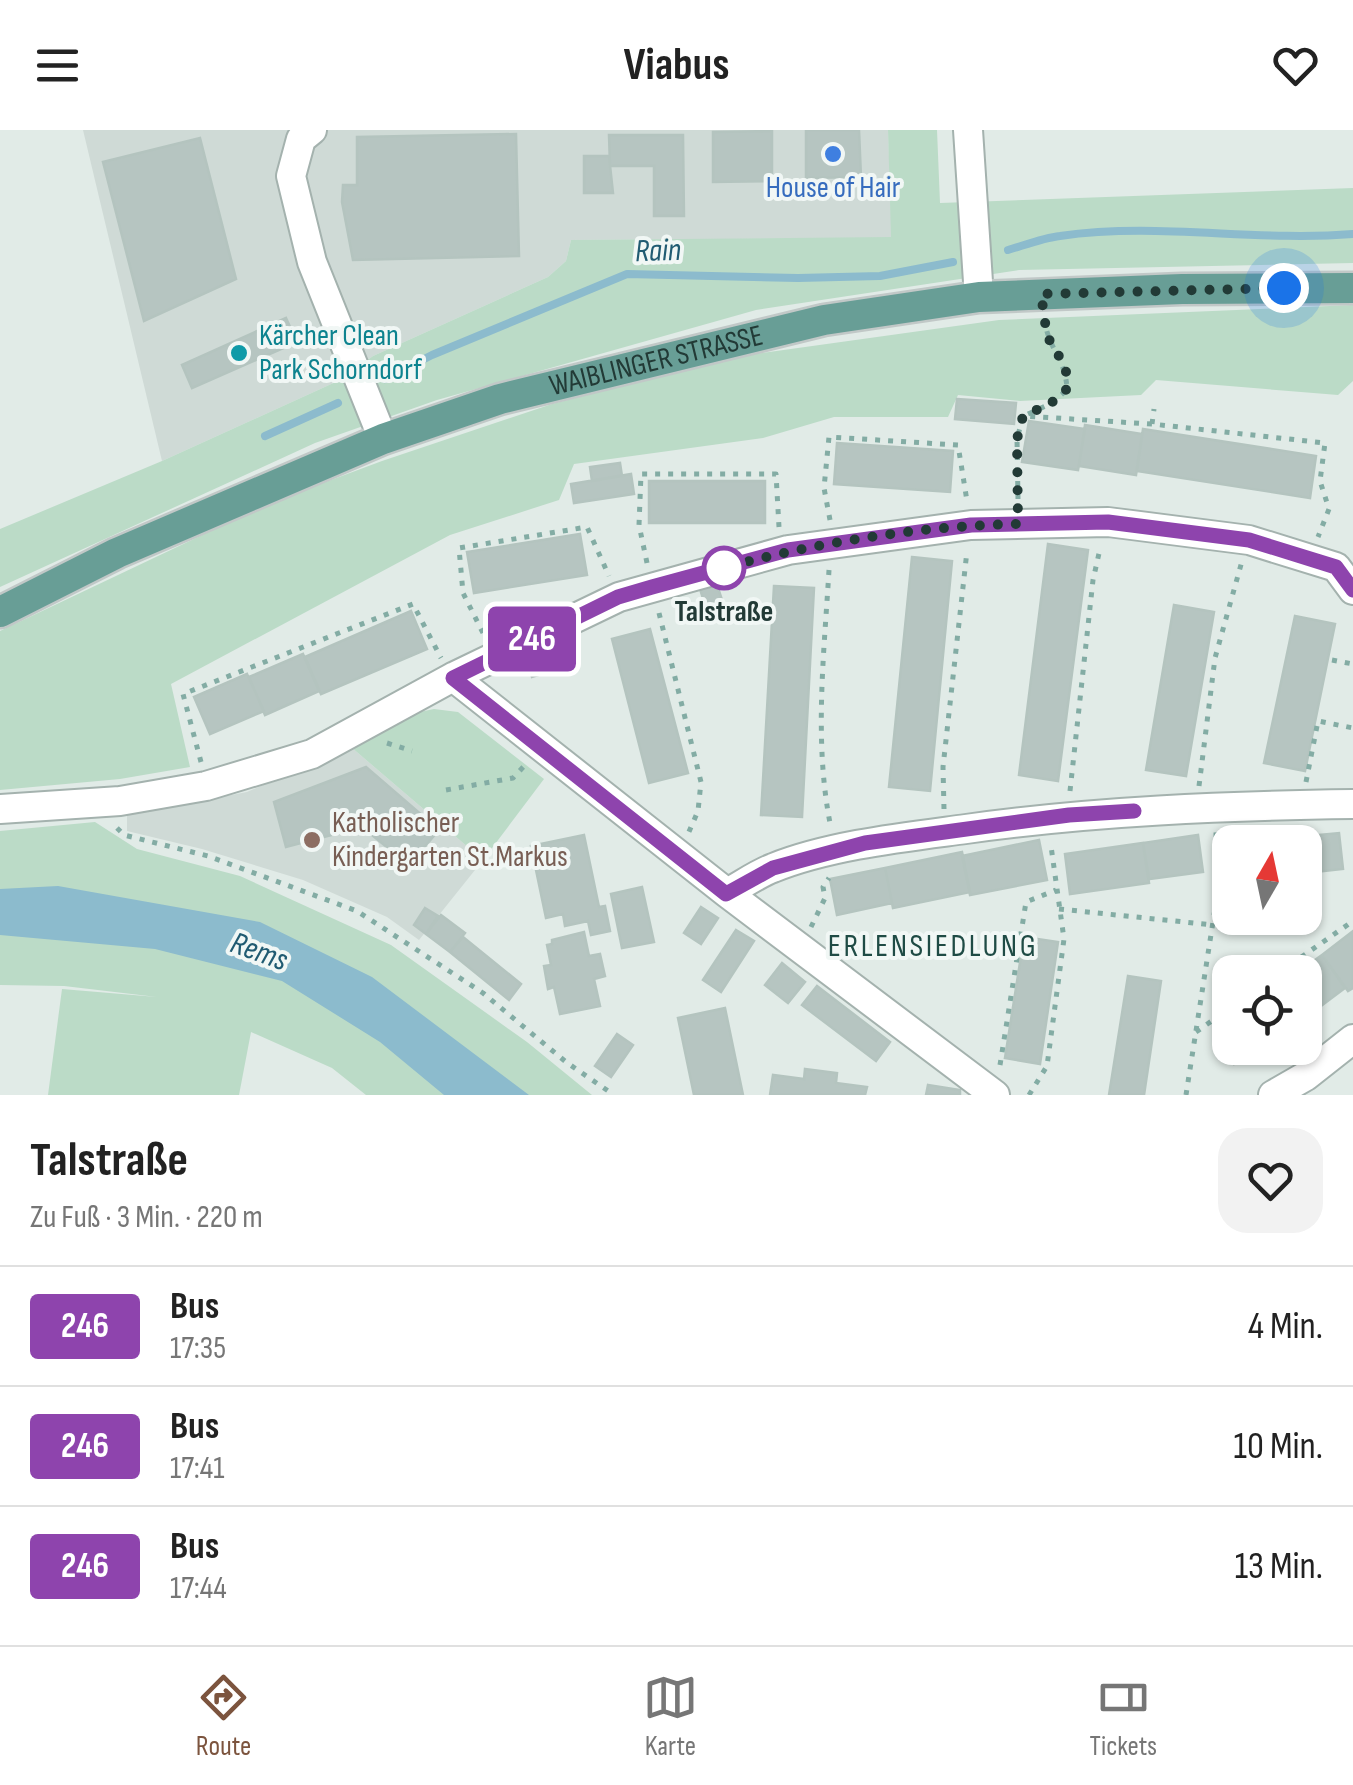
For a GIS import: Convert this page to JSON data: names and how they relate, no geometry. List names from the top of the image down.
{
  "streets": {
    "main road": ["WAIBLINGER STRASSE"]
  },
  "districts": ["ERLENSIEDLUNG"],
  "water": ["Rain", "Rems"],
  "places": [
    "House of Hair",
    "Kärcher Clean Park Schorndorf",
    "Talstraße",
    "Katholischer Kindergarten St.Markus"
  ],
  "lines": ["bus line 246"],
  "north": "top",
  "page": {
    "header": "Viabus",
    "on_map": "246",
    "heading": ["Talstraße", "Zu Fuß · 3 Min. · 220 m"],
    "list": [
      {
        "mark": "246",
        "name": "Bus",
        "note": "17:35",
        "value": "4 Min."
      },
      {
        "mark": "246",
        "name": "Bus",
        "note": "17:41",
        "value": "10 Min."
      },
      {
        "mark": "246",
        "name": "Bus",
        "note": "17:44",
        "value": "13 Min."
      }
    ],
    "tabs": ["Route", "Karte", "Tickets"]
  }
}
